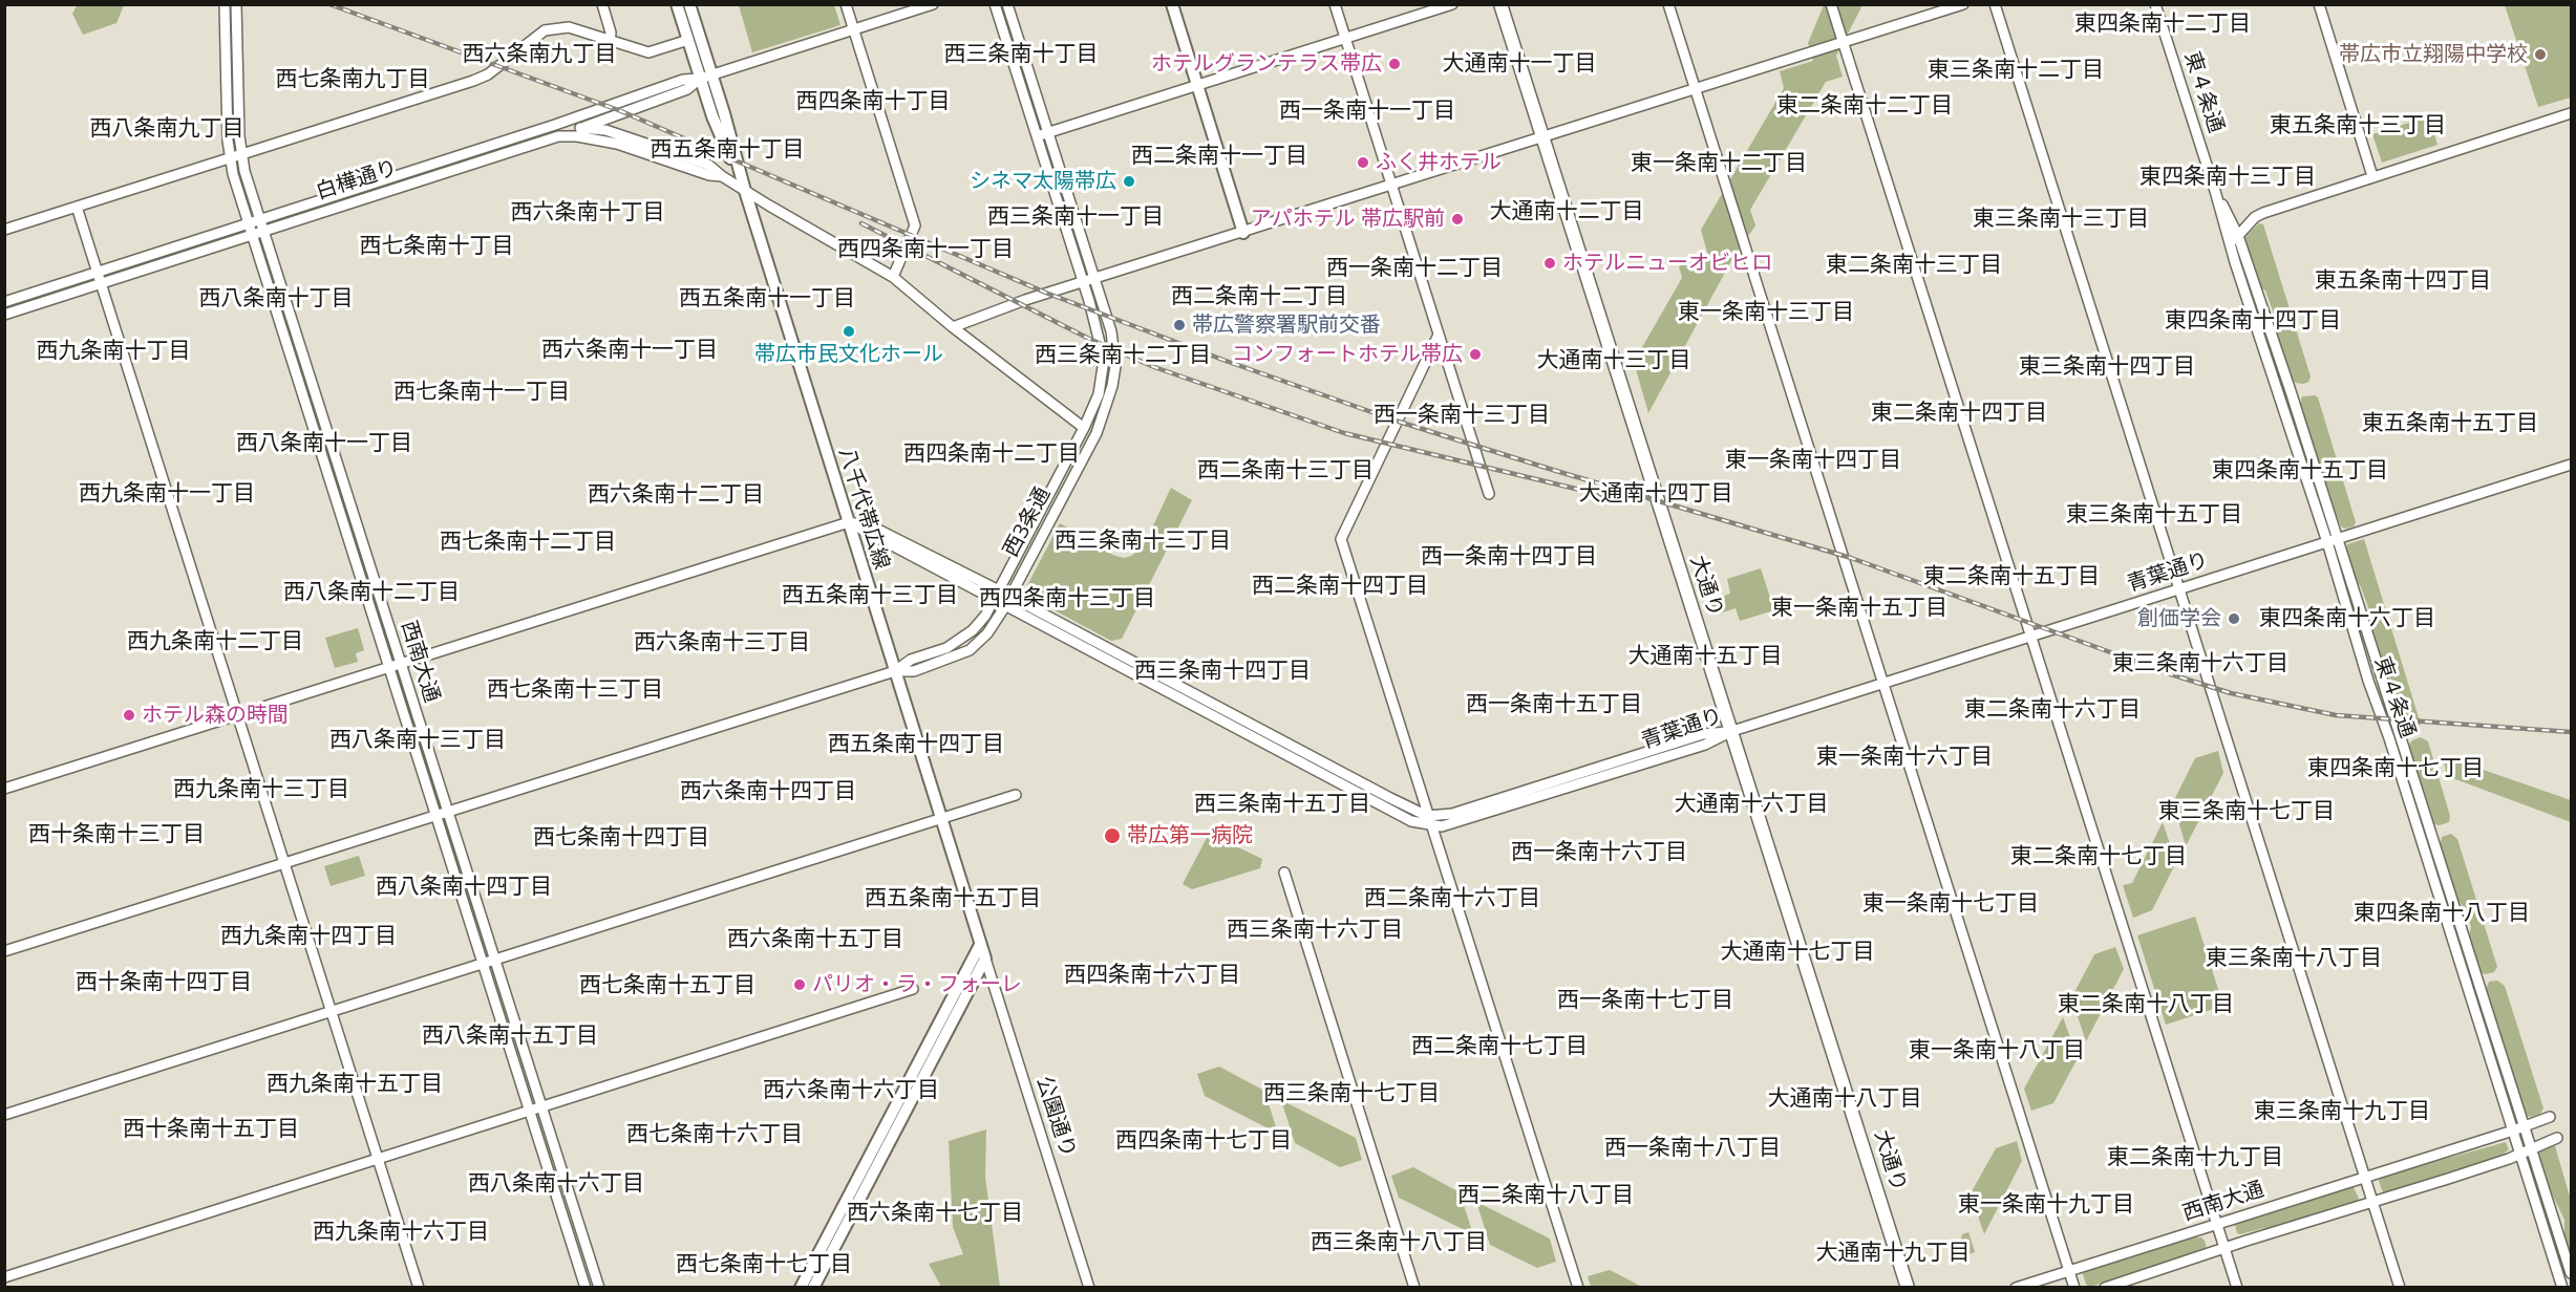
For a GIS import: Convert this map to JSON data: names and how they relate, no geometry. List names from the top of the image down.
{
  "streets": {
    "highway": ["大通り"],
    "main road": ["八千代帯広線"],
    "street": [
      "東４条通",
      "白樺通り",
      "西3条通",
      "青葉通り",
      "西南大通",
      "公園通り"
    ]
  },
  "crossings": [
    ["東４条通", "青葉通り"],
    ["東４条通", "西南大通"],
    ["白樺通り", "八千代帯広線"],
    ["白樺通り", "西南大通"],
    ["八千代帯広線", "西3条通"],
    ["八千代帯広線", "公園通り"],
    ["青葉通り", "大通り"]
  ],
  "districts": [
    "東四条南十二丁目",
    "西六条南九丁目",
    "西三条南十丁目",
    "大通南十一丁目",
    "東三条南十二丁目",
    "西七条南九丁目",
    "西四条南十丁目",
    "東二条南十二丁目",
    "西一条南十一丁目",
    "東五条南十三丁目",
    "西八条南九丁目",
    "西五条南十丁目",
    "西二条南十一丁目",
    "東一条南十二丁目",
    "東四条南十三丁目",
    "大通南十二丁目",
    "西六条南十丁目",
    "西三条南十一丁目",
    "東三条南十三丁目",
    "西七条南十丁目",
    "西四条南十一丁目",
    "東二条南十三丁目",
    "西一条南十二丁目",
    "東五条南十四丁目",
    "西二条南十二丁目",
    "西八条南十丁目",
    "西五条南十一丁目",
    "東一条南十三丁目",
    "東四条南十四丁目",
    "西六条南十一丁目",
    "西九条南十丁目",
    "西三条南十二丁目",
    "大通南十三丁目",
    "東三条南十四丁目",
    "西七条南十一丁目",
    "東二条南十四丁目",
    "西一条南十三丁目",
    "東五条南十五丁目",
    "西八条南十一丁目",
    "西四条南十二丁目",
    "東一条南十四丁目",
    "西二条南十三丁目",
    "東四条南十五丁目",
    "西九条南十一丁目",
    "大通南十四丁目",
    "西六条南十二丁目",
    "東三条南十五丁目",
    "西三条南十三丁目",
    "西七条南十二丁目",
    "西一条南十四丁目",
    "東二条南十五丁目",
    "西二条南十四丁目",
    "西八条南十二丁目",
    "西五条南十三丁目",
    "西四条南十三丁目",
    "東一条南十五丁目",
    "東四条南十六丁目",
    "西九条南十二丁目",
    "西六条南十三丁目",
    "大通南十五丁目",
    "東三条南十六丁目",
    "西三条南十四丁目",
    "西七条南十三丁目",
    "西一条南十五丁目",
    "東二条南十六丁目",
    "西八条南十三丁目",
    "西五条南十四丁目",
    "東一条南十六丁目",
    "東四条南十七丁目",
    "西九条南十三丁目",
    "西六条南十四丁目",
    "西三条南十五丁目",
    "大通南十六丁目",
    "東三条南十七丁目",
    "西十条南十三丁目",
    "西七条南十四丁目",
    "西一条南十六丁目",
    "東二条南十七丁目",
    "西八条南十四丁目",
    "西五条南十五丁目",
    "西二条南十六丁目",
    "東一条南十七丁目",
    "東四条南十八丁目",
    "西三条南十六丁目",
    "西九条南十四丁目",
    "西六条南十五丁目",
    "大通南十七丁目",
    "東三条南十八丁目",
    "西四条南十六丁目",
    "西十条南十四丁目",
    "西七条南十五丁目",
    "西一条南十七丁目",
    "東二条南十八丁目",
    "西八条南十五丁目",
    "西二条南十七丁目",
    "東一条南十八丁目",
    "西九条南十五丁目",
    "西六条南十六丁目",
    "西三条南十七丁目",
    "大通南十八丁目",
    "東三条南十九丁目",
    "西十条南十五丁目",
    "西七条南十六丁目",
    "西四条南十七丁目",
    "西一条南十八丁目",
    "東二条南十九丁目",
    "西八条南十六丁目",
    "西二条南十八丁目",
    "東一条南十九丁目",
    "西六条南十七丁目",
    "西九条南十六丁目",
    "西三条南十八丁目",
    "大通南十九丁目",
    "西七条南十七丁目"
  ],
  "places": [
    "帯広市立翔陽中学校",
    "ホテルグランテラス帯広",
    "ふく井ホテル",
    "シネマ太陽帯広",
    "アパホテル 帯広駅前",
    "ホテルニューオビヒロ",
    "帯広警察署駅前交番",
    "帯広市民文化ホール",
    "コンフォートホテル帯広",
    "創価学会",
    "ホテル森の時間",
    "帯広第一病院",
    "パリオ・ラ・フォーレ"
  ]
}
